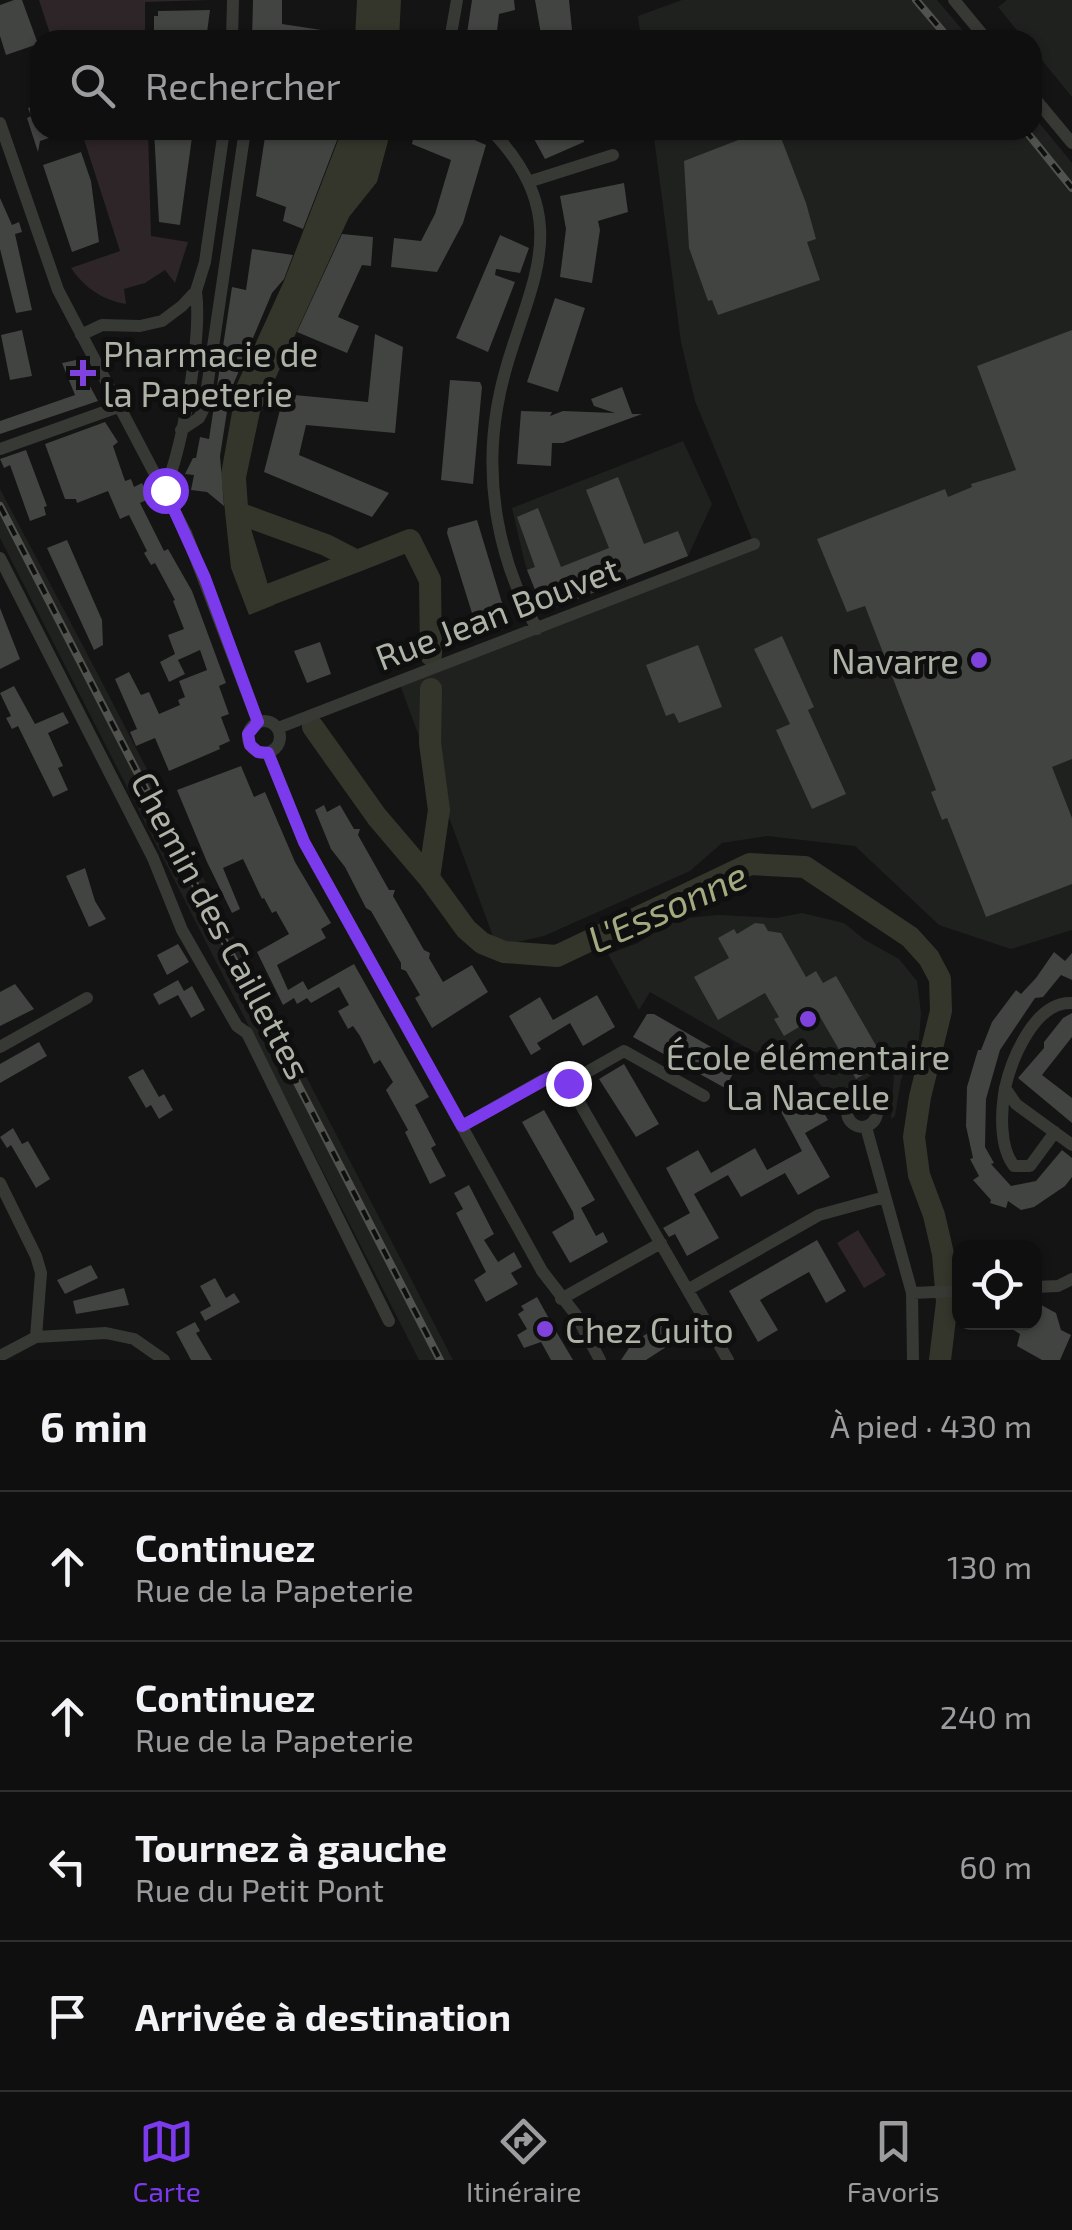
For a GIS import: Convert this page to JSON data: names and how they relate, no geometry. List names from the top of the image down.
{
  "streets": {
    "street": ["Rue Jean Bouvet", "Chemin des Caillettes"]
  },
  "water": ["L'Essonne"],
  "places": {
    "health": ["Pharmacie de la Papeterie"],
    "other": ["Navarre", "École élémentaire La Nacelle", "Chez Guito"]
  },
  "page": {
    "search": "Rechercher",
    "heading": ["6 min", "À pied · 430 m"],
    "list": [
      ["Continuez", "Rue de la Papeterie", "130 m"],
      ["Continuez", "Rue de la Papeterie", "240 m"],
      ["Tournez à gauche", "Rue du Petit Pont", "60 m"],
      "Arrivée à destination"
    ],
    "nav": ["Carte", "Itinéraire", "Favoris"]
  }
}
